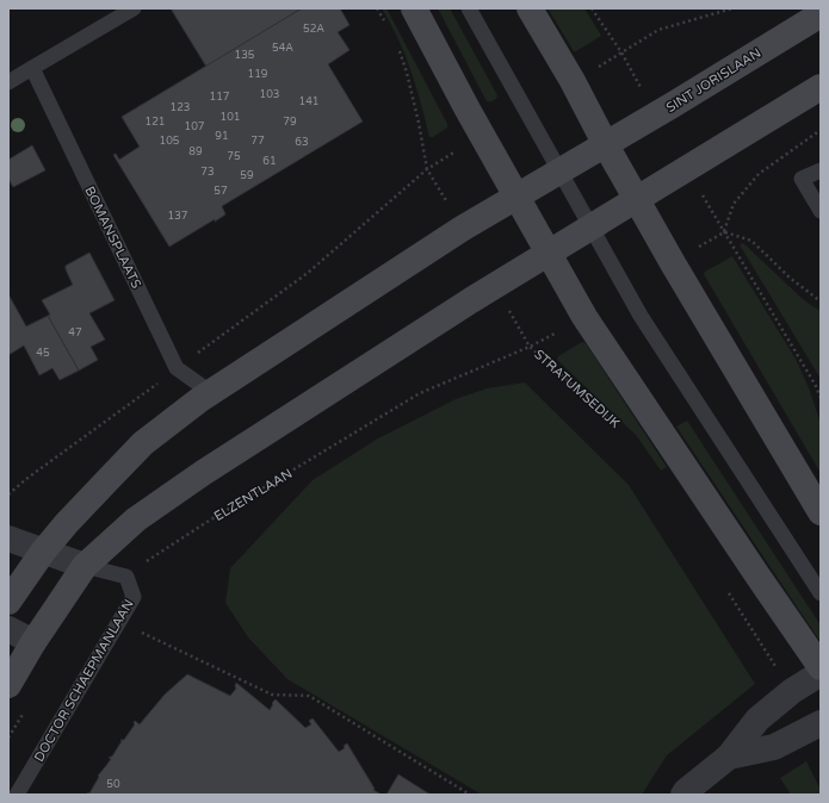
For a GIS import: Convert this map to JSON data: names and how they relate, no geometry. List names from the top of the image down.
{
  "streets": {
    "main road": ["SINT JORISLAAN"],
    "lane": ["BOMANSPLAATS", "DOCTOR SCHAEPMANLAAN"],
    "path": ["STRATUMSEDIJK", "ELZENTLAAN"]
  },
  "crossings": [
    ["STRATUMSEDIJK", "ELZENTLAAN"],
    ["ELZENTLAAN", "DOCTOR SCHAEPMANLAAN"]
  ],
  "house_numbers": [
    "52A",
    "54A",
    "135",
    "119",
    "103",
    "117",
    "141",
    "123",
    "101",
    "121",
    "79",
    "107",
    "91",
    "105",
    "77",
    "63",
    "89",
    "75",
    "61",
    "73",
    "59",
    "57",
    "137",
    "47",
    "45",
    "50"
  ]
}
